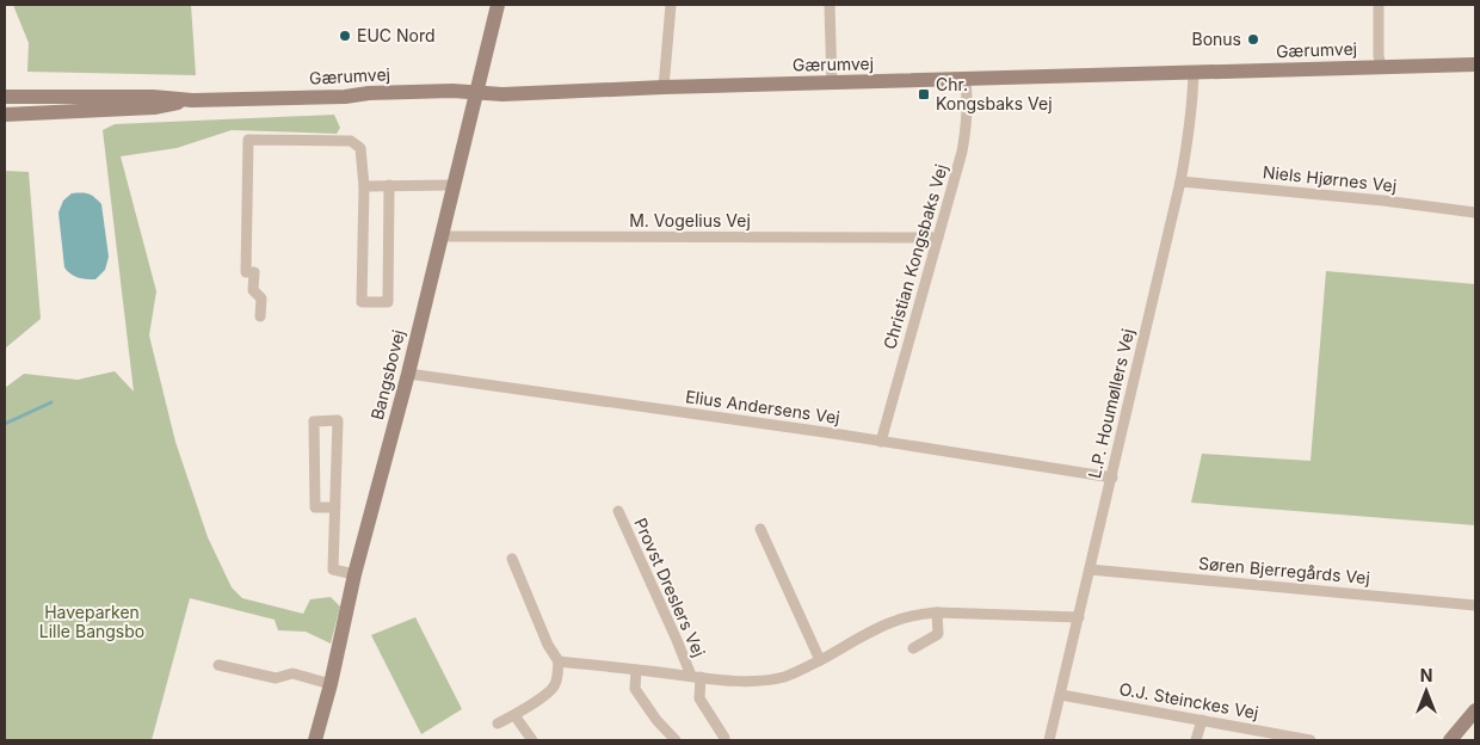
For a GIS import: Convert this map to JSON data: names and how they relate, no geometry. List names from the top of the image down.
{
  "streets": {
    "main road": ["Gærumvej", "Bangsbovej"],
    "street": [
      "Niels Hjørnes Vej",
      "M. Vogelius Vej",
      "Christian Kongsbaks Vej",
      "L.P. Houmøllers Vej",
      "Elius Andersens Vej",
      "Søren Bjerregårds Vej",
      "Provst Dreslers Vej",
      "O.J. Steinckes Vej"
    ]
  },
  "crossings": [
    ["Gærumvej", "Christian Kongsbaks Vej"],
    ["Gærumvej", "Bangsbovej"],
    ["Gærumvej", "L.P. Houmøllers Vej"],
    ["Niels Hjørnes Vej", "L.P. Houmøllers Vej"],
    ["M. Vogelius Vej", "Christian Kongsbaks Vej"],
    ["M. Vogelius Vej", "Bangsbovej"],
    ["Christian Kongsbaks Vej", "Elius Andersens Vej"],
    ["Bangsbovej", "Elius Andersens Vej"],
    ["L.P. Houmøllers Vej", "Elius Andersens Vej"],
    ["L.P. Houmøllers Vej", "Søren Bjerregårds Vej"],
    ["L.P. Houmøllers Vej", "Provst Dreslers Vej"],
    ["L.P. Houmøllers Vej", "O.J. Steinckes Vej"]
  ],
  "parks": ["Haveparken Lille Bangsbo"],
  "places": {
    "other": ["EUC Nord", "Bonus"],
    "transit": ["Chr. Kongsbaks Vej"]
  },
  "north": "top"
}
